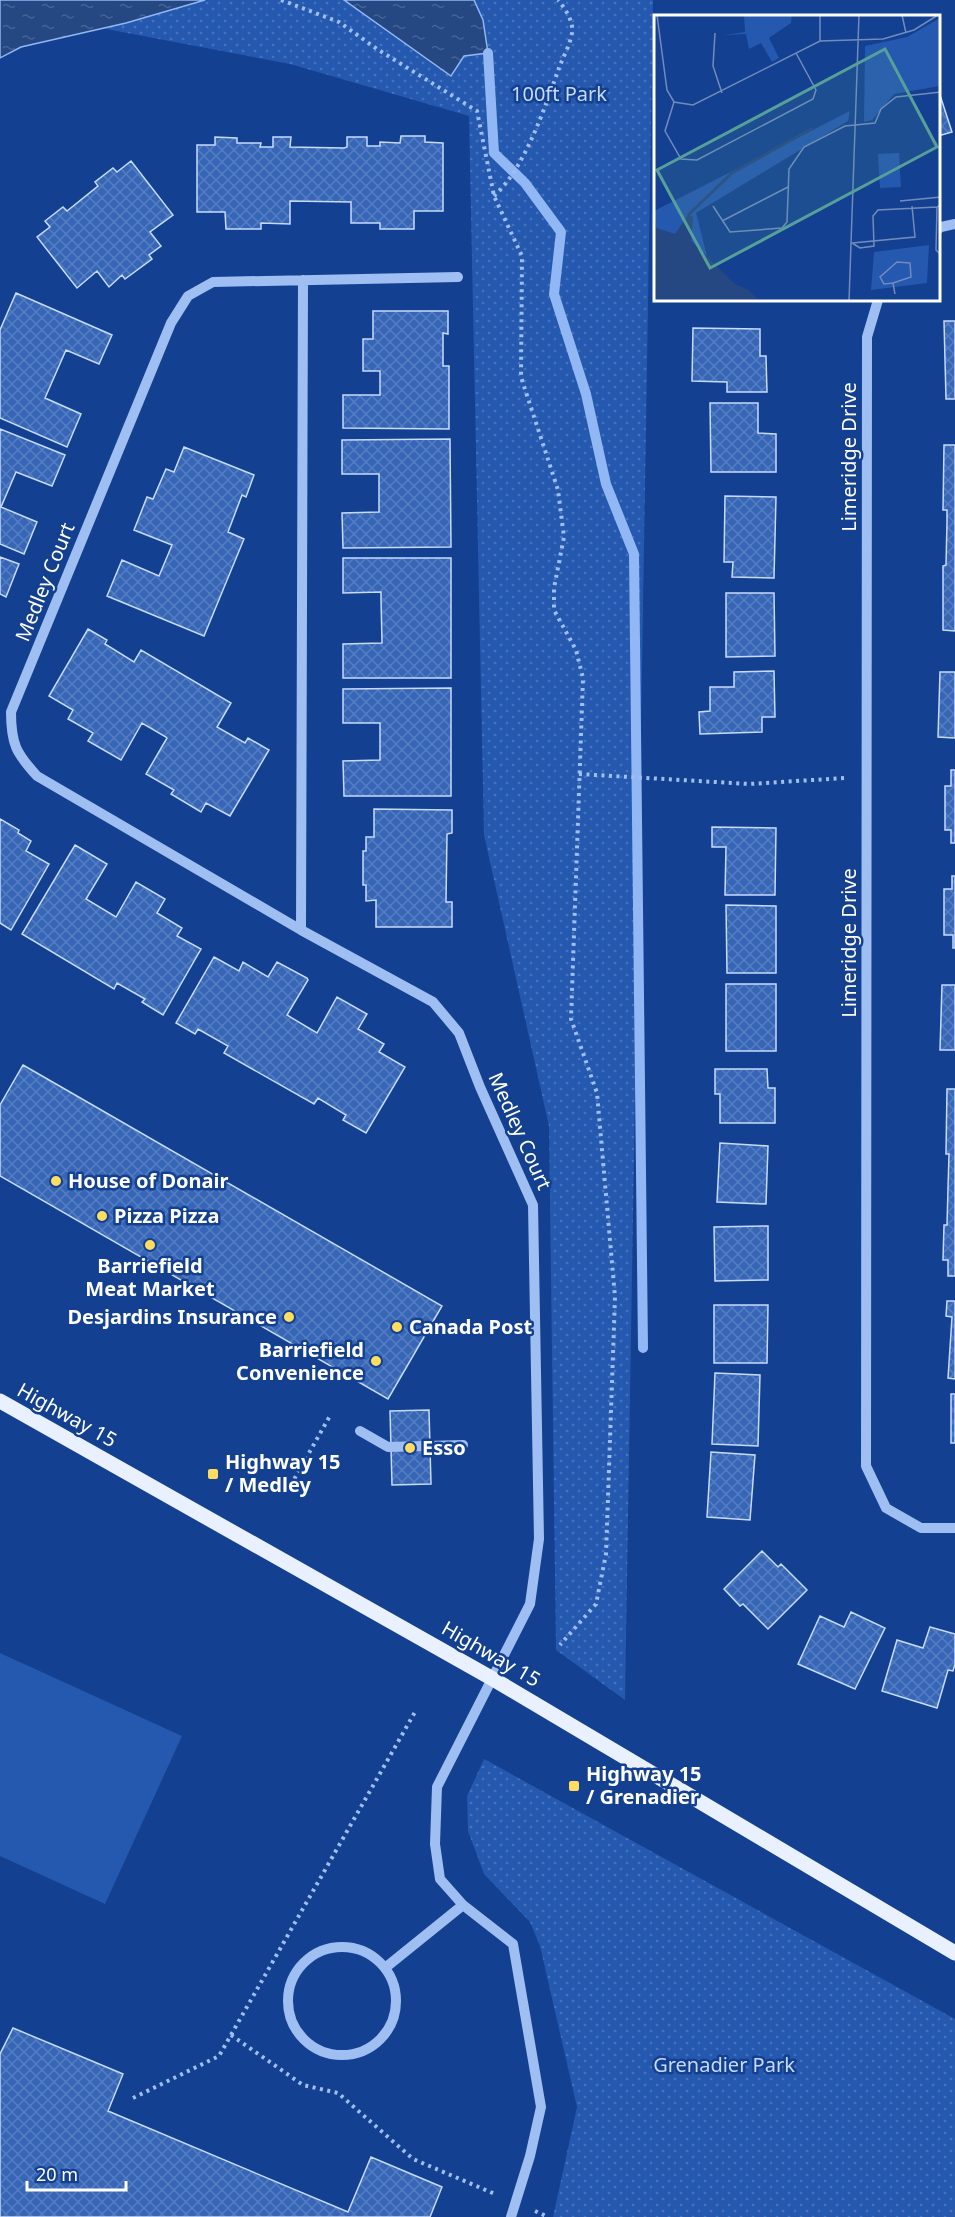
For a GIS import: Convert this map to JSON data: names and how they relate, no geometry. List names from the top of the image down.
{
  "streets": {
    "main road": ["Highway 15"],
    "street": ["Limeridge Drive", "Medley Court"]
  },
  "crossings": [
    ["Medley Court", "Highway 15"]
  ],
  "parks": ["100ft Park", "Grenadier Park"],
  "places": {
    "other": [
      "House of Donair",
      "Pizza Pizza",
      "Barriefield Meat Market",
      "Desjardins Insurance",
      "Canada Post",
      "Barriefield Convenience",
      "Esso"
    ],
    "transit": ["Highway 15 / Medley", "Highway 15 / Grenadier"]
  },
  "scale_bar": "20 m"
}
